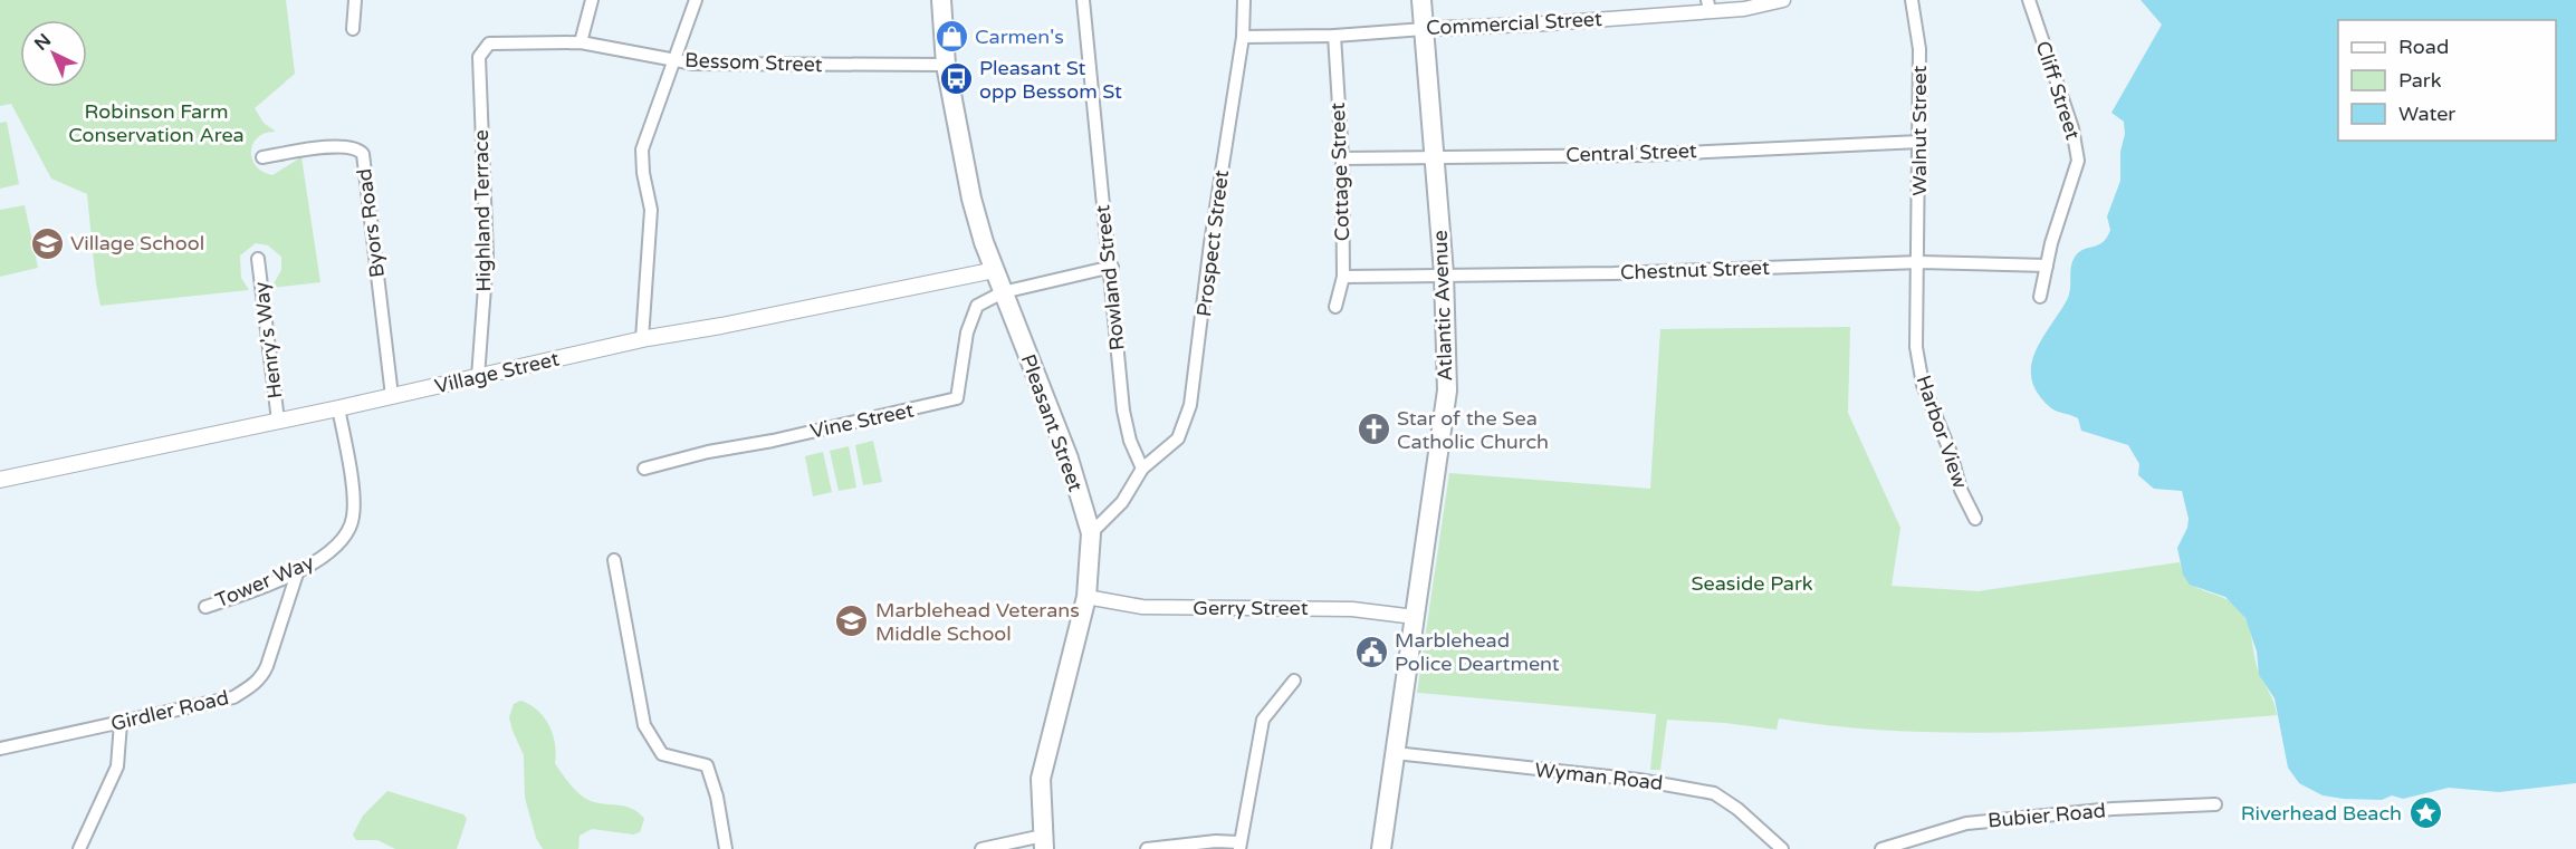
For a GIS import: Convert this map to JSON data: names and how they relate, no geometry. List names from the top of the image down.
{
  "streets": {
    "main road": ["Atlantic Avenue", "Village Street", "Pleasant Street"],
    "street": [
      "Commercial Street",
      "Bessom Street",
      "Cliff Street",
      "Walnut Street",
      "Central Street",
      "Cottage Street",
      "Highland Terrace",
      "Byors Road",
      "Prospect Street",
      "Chestnut Street",
      "Rowland Street",
      "Henry's Way",
      "Vine Street",
      "Harbor View",
      "Tower Way",
      "Gerry Street",
      "Girdler Road",
      "Wyman Road",
      "Bubier Road"
    ]
  },
  "crossings": [
    ["Commercial Street", "Cottage Street"],
    ["Commercial Street", "Prospect Street"],
    ["Commercial Street", "Atlantic Avenue"],
    ["Bessom Street", "Highland Terrace"],
    ["Bessom Street", "Pleasant Street"],
    ["Cliff Street", "Chestnut Street"],
    ["Walnut Street", "Central Street"],
    ["Walnut Street", "Chestnut Street"],
    ["Walnut Street", "Harbor View"],
    ["Central Street", "Cottage Street"],
    ["Central Street", "Atlantic Avenue"],
    ["Cottage Street", "Chestnut Street"],
    ["Highland Terrace", "Village Street"],
    ["Byors Road", "Village Street"],
    ["Prospect Street", "Rowland Street"],
    ["Chestnut Street", "Atlantic Avenue"],
    ["Chestnut Street", "Harbor View"],
    ["Atlantic Avenue", "Gerry Street"],
    ["Atlantic Avenue", "Wyman Road"],
    ["Henry's Way", "Village Street"],
    ["Village Street", "Pleasant Street"],
    ["Village Street", "Tower Way"],
    ["Vine Street", "Pleasant Street"],
    ["Pleasant Street", "Gerry Street"],
    ["Tower Way", "Girdler Road"]
  ],
  "parks": ["Robinson Farm Conservation Area", "Seaside Park"],
  "places": {
    "shop": ["Carmen's"],
    "bus stop": ["Pleasant St opp Bessom St"],
    "school or university": ["Village School", "Marblehead Veterans Middle School"],
    "church": ["Star of the Sea Catholic Church"],
    "public building": ["Marblehead Police Deartment"],
    "place": ["Riverhead Beach"]
  },
  "legend": ["Road", "Park", "Water"],
  "north": "top left"
}
